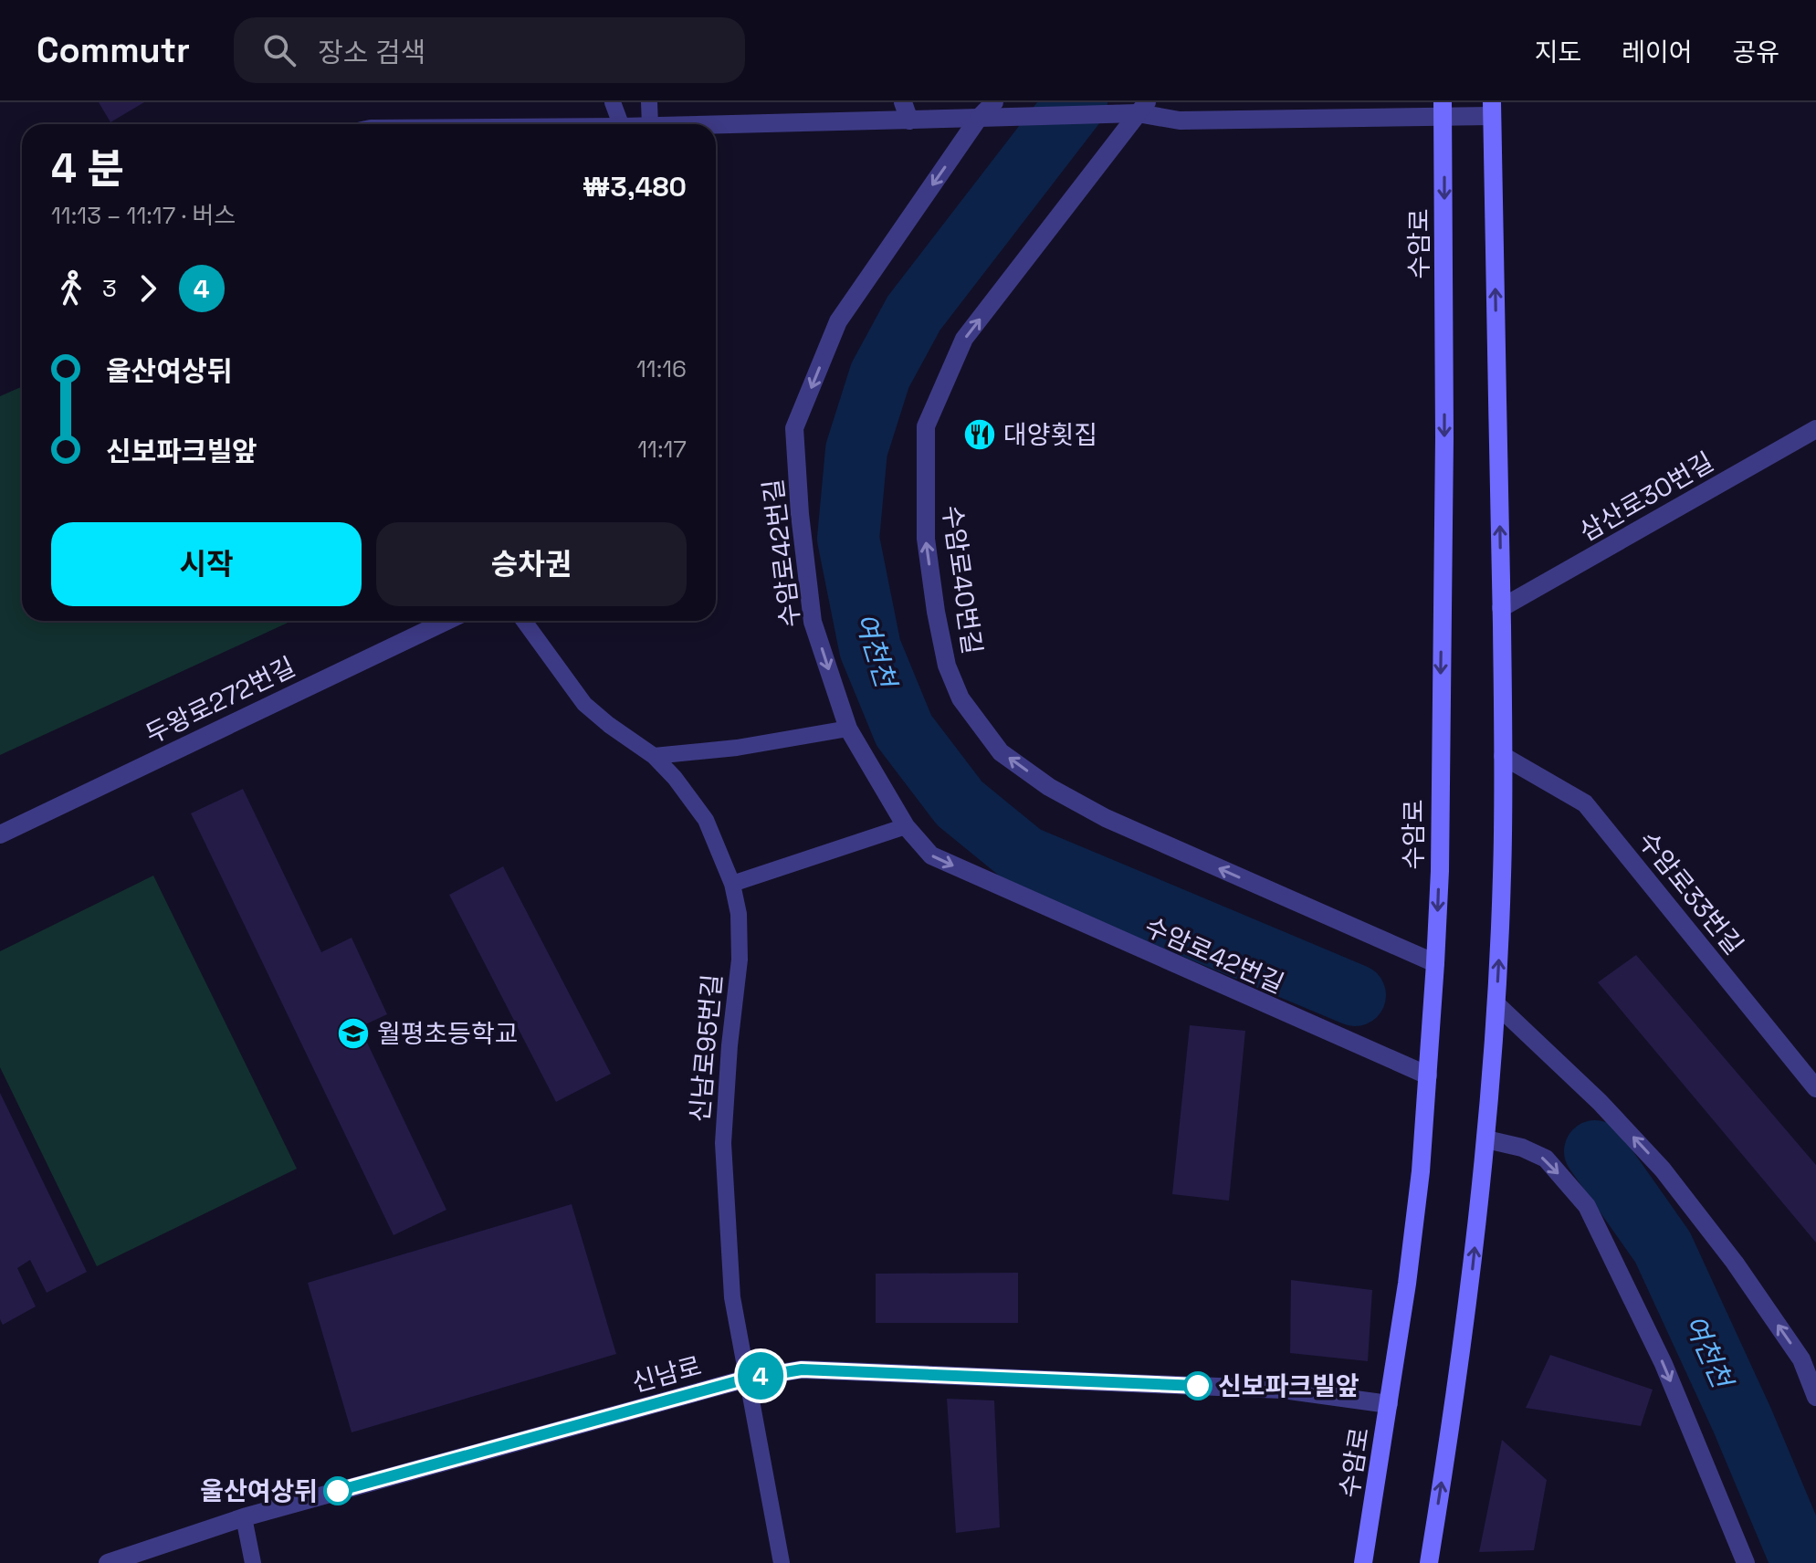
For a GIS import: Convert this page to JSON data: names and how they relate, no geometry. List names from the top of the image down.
{
  "streets": {
    "main road": ["수암로"],
    "street": [
      "삼산로30번길",
      "수암로42번길",
      "수암로40번길",
      "두왕로272번길",
      "수암로33번길",
      "신남로"
    ],
    "lane": ["신남로95번길"]
  },
  "crossings": [
    ["수암로", "수암로42번길"],
    ["수암로", "수암로40번길"],
    ["수암로", "신남로"],
    ["신남로95번길", "신남로"]
  ],
  "water": ["여천천"],
  "places": {
    "restaurant": ["대양횟집"],
    "school or university": ["월평초등학교"],
    "other": ["신보파크빌앞", "울산여상뒤"]
  },
  "lines": ["bus line 4"],
  "page": {
    "header": "Commutr",
    "search": "장소 검색",
    "nav": ["지도", "레이어", "공유"],
    "on_map": "4",
    "heading": ["4 분", "11:13 – 11:17 · 버스", "₩3,480"],
    "legs": ["3", "4"],
    "list": [
      {
        "name": "울산여상뒤",
        "value": "11:16"
      },
      {
        "name": "신보파크빌앞",
        "value": "11:17"
      }
    ],
    "buttons": ["시작", "승차권"]
  }
}
